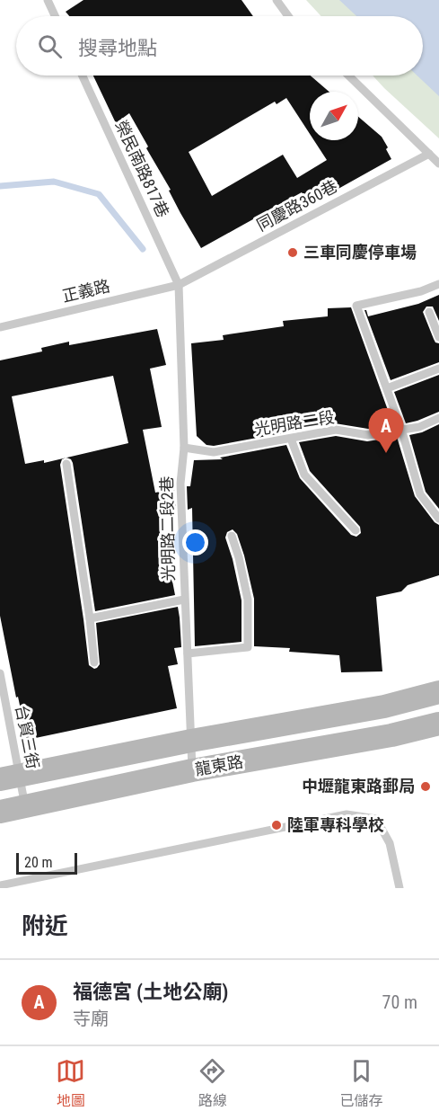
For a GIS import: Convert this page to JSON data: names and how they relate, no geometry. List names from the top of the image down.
{
  "streets": {
    "street": ["龍東路"],
    "lane": [
      "榮民南路817巷",
      "同慶路360巷",
      "正義路",
      "光明路二段",
      "光明路二段2巷",
      "台貿三街"
    ]
  },
  "crossings": [
    ["榮民南路817巷", "同慶路360巷"],
    ["榮民南路817巷", "正義路"],
    ["榮民南路817巷", "光明路二段2巷"],
    ["同慶路360巷", "正義路"],
    ["同慶路360巷", "光明路二段2巷"],
    ["正義路", "光明路二段2巷"],
    ["光明路二段", "光明路二段2巷"],
    ["光明路二段2巷", "龍東路"],
    ["台貿三街", "龍東路"]
  ],
  "places": ["三車同慶停車場", "中壢龍東路郵局", "陸軍專科學校"],
  "scale_bar": "20 m",
  "north": "top right",
  "page": {
    "search": "搜尋地點",
    "pins": "A",
    "scale": "20 m",
    "heading": "附近",
    "list": [
      {
        "mark": "A",
        "name": "福德宮 (土地公廟)",
        "note": "寺廟",
        "value": "70 m"
      }
    ],
    "nav": ["地圖", "路線", "已儲存"]
  }
}
